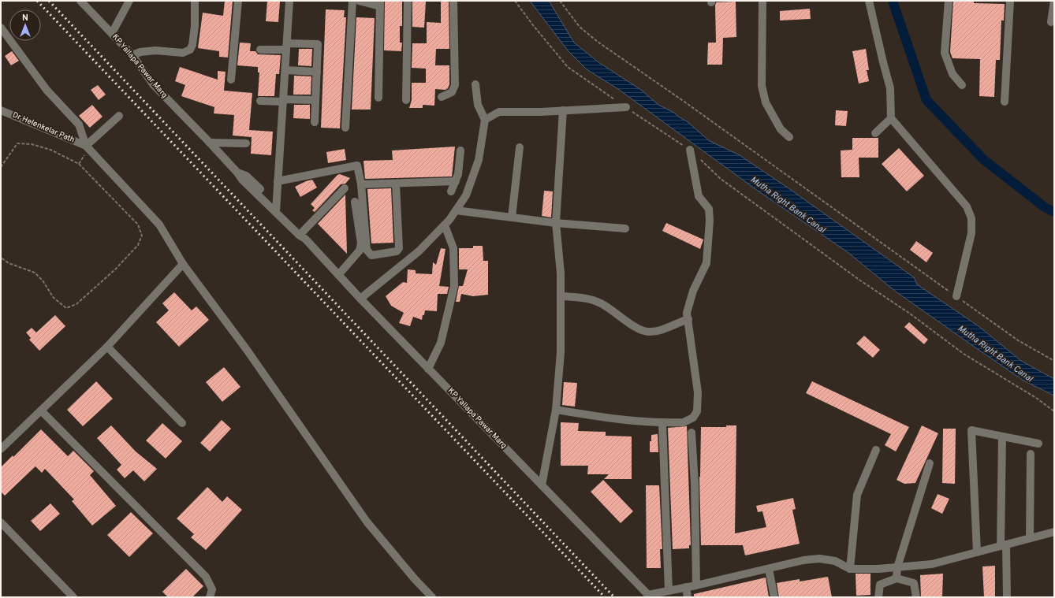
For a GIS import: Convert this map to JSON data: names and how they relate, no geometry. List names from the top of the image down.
{
  "streets": {
    "street": ["KP Yallapa Pawar Marg", "Dr Helenkelar Path"]
  },
  "water": ["Mutha Right Bank Canal"],
  "north": "top"
}
